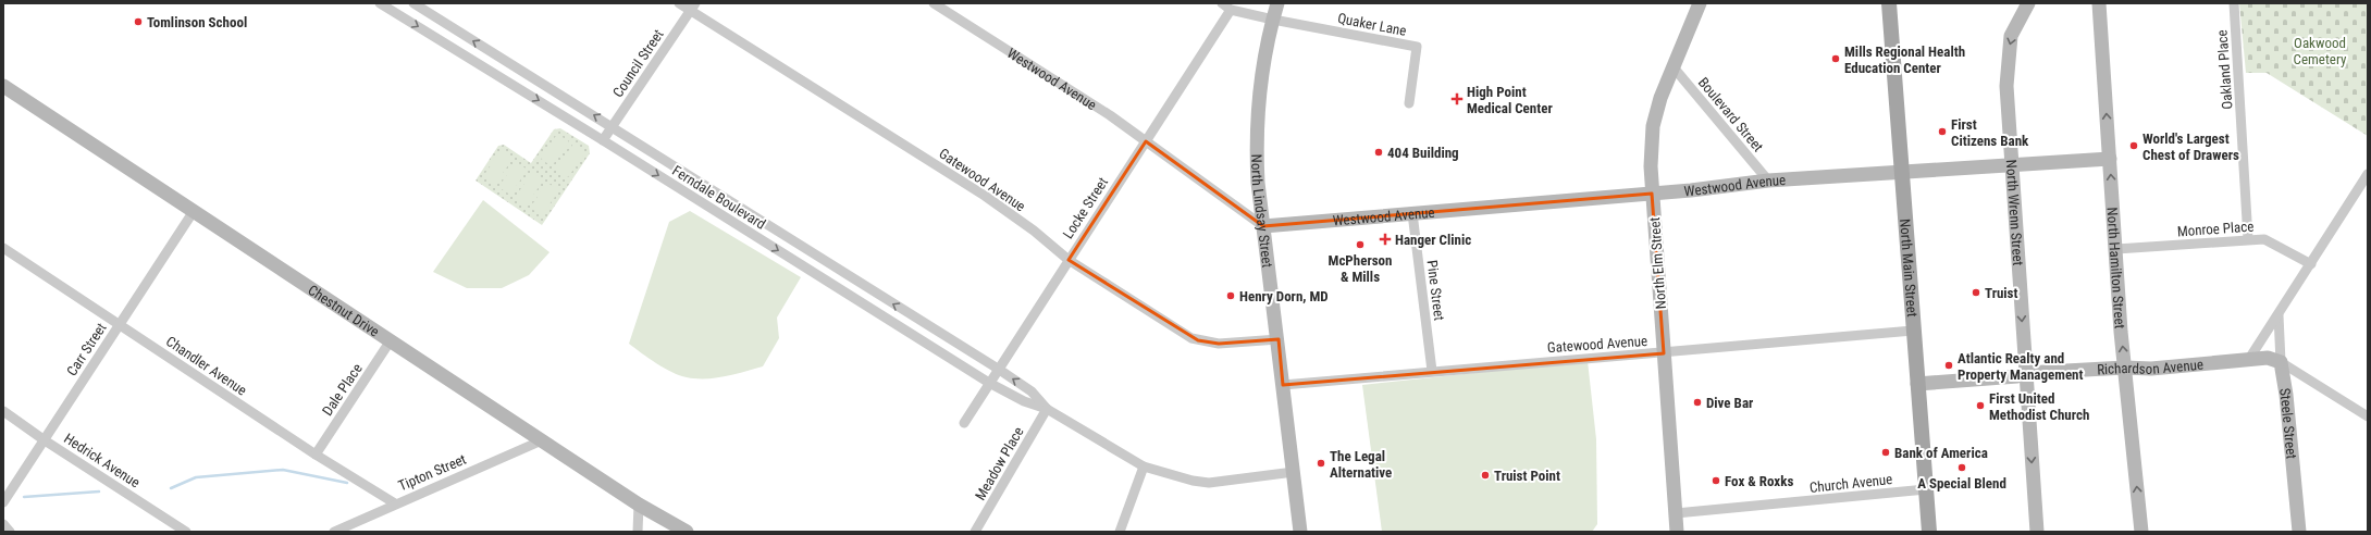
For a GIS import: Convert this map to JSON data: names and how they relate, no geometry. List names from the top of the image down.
{
  "streets": {
    "main road": ["North Main Street"],
    "street": [
      "Quaker Lane",
      "Council Street",
      "Oakland Place",
      "Westwood Avenue",
      "Boulevard Street",
      "Gatewood Avenue",
      "Ferndale Boulevard",
      "Locke Street",
      "North Lindsay Street",
      "North Wrenn Street",
      "Monroe Place",
      "North Elm Street",
      "North Hamilton Street",
      "Pine Street",
      "Chestnut Drive",
      "Carr Street",
      "Chandler Avenue",
      "Richardson Avenue",
      "Dale Place",
      "Steele Street",
      "Hedrick Avenue",
      "Meadow Place",
      "Tipton Street",
      "Church Avenue"
    ]
  },
  "crossings": [
    ["Quaker Lane", "Locke Street"],
    ["Quaker Lane", "North Lindsay Street"],
    ["Council Street", "Gatewood Avenue"],
    ["Council Street", "Ferndale Boulevard"],
    ["Oakland Place", "Monroe Place"],
    ["Westwood Avenue", "Boulevard Street"],
    ["Westwood Avenue", "Locke Street"],
    ["Westwood Avenue", "North Lindsay Street"],
    ["Westwood Avenue", "North Wrenn Street"],
    ["Westwood Avenue", "North Elm Street"],
    ["Westwood Avenue", "North Main Street"],
    ["Westwood Avenue", "North Hamilton Street"],
    ["Westwood Avenue", "Pine Street"],
    ["Boulevard Street", "North Elm Street"],
    ["Gatewood Avenue", "Locke Street"],
    ["Gatewood Avenue", "North Lindsay Street"],
    ["Gatewood Avenue", "North Elm Street"],
    ["Gatewood Avenue", "North Main Street"],
    ["Gatewood Avenue", "Pine Street"],
    ["Ferndale Boulevard", "Locke Street"],
    ["Ferndale Boulevard", "North Lindsay Street"],
    ["Ferndale Boulevard", "Meadow Place"],
    ["North Wrenn Street", "Richardson Avenue"],
    ["Monroe Place", "North Hamilton Street"],
    ["North Elm Street", "Church Avenue"],
    ["North Main Street", "Richardson Avenue"],
    ["North Main Street", "Church Avenue"],
    ["North Hamilton Street", "Richardson Avenue"],
    ["Chestnut Drive", "Carr Street"],
    ["Chestnut Drive", "Dale Place"],
    ["Chestnut Drive", "Tipton Street"],
    ["Carr Street", "Chandler Avenue"],
    ["Carr Street", "Hedrick Avenue"],
    ["Chandler Avenue", "Dale Place"],
    ["Chandler Avenue", "Tipton Street"],
    ["Richardson Avenue", "Steele Street"]
  ],
  "one_way": ["North Wrenn Street", "North Hamilton Street"],
  "parks": ["Oakwood Cemetery"],
  "places": {
    "other": [
      "Tomlinson School",
      "Mills Regional Health Education Center",
      "First Citizens Bank",
      "World's Largest Chest of Drawers",
      "404 Building",
      "McPherson & Mills",
      "Truist",
      "Henry Dorn, MD",
      "Atlantic Realty and Property Management",
      "Dive Bar",
      "First United Methodist Church",
      "Bank of America",
      "The Legal Alternative",
      "A Special Blend",
      "Truist Point",
      "Fox & Roxks"
    ],
    "health": ["High Point Medical Center", "Hanger Clinic"]
  }
}
